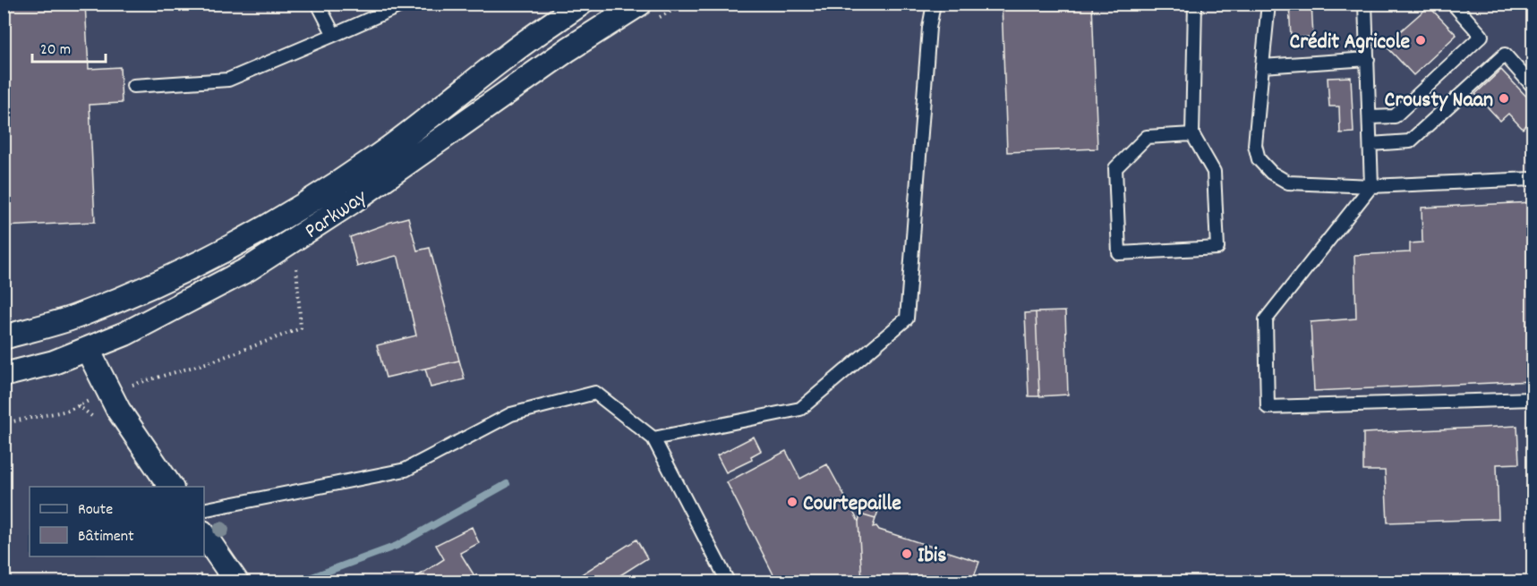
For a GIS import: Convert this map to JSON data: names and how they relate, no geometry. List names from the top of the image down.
{
  "streets": {
    "street": ["Parkway"]
  },
  "places": [
    "Crédit Agricole",
    "Crousty Naan",
    "Courtepaille",
    "Ibis"
  ],
  "legend": ["Route", "Bâtiment"],
  "scale_bar": "20 m"
}
